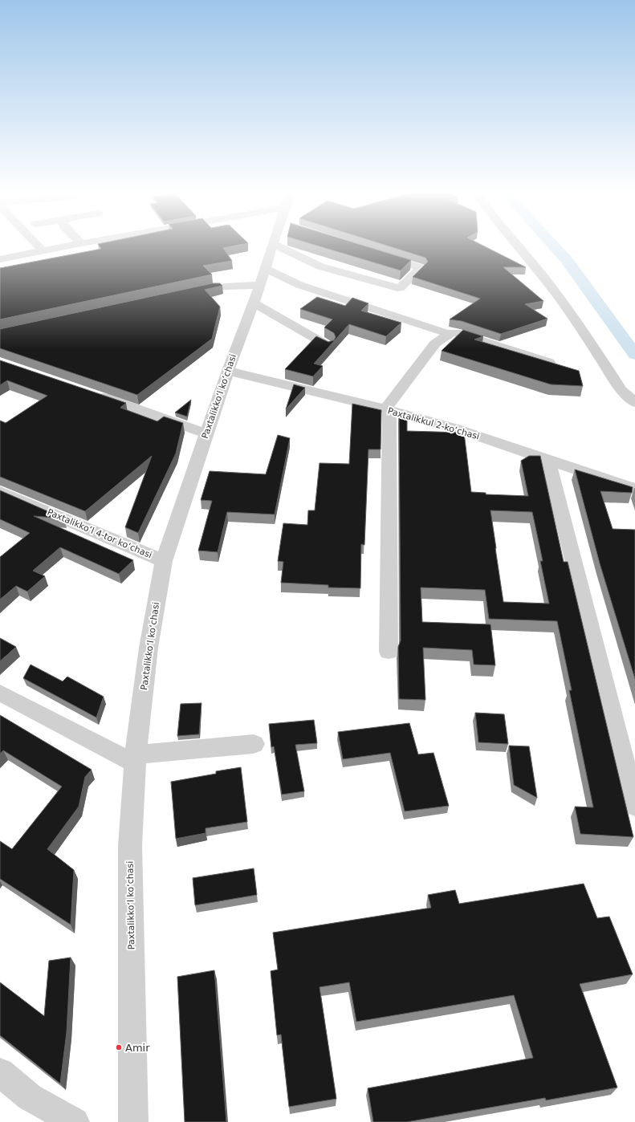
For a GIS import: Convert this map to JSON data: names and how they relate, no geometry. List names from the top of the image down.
{
  "streets": {
    "street": ["Paxtalikkoʻl koʻchasi", "Paxtalikkul 2-koʻchasi", "Paxtalikkoʻl 4-tor koʻchasi"]
  },
  "crossings": [
    ["Paxtalikkoʻl koʻchasi", "Paxtalikkul 2-koʻchasi"],
    ["Paxtalikkoʻl koʻchasi", "Paxtalikkoʻl 4-tor koʻchasi"]
  ],
  "places": ["Amir"]
}
